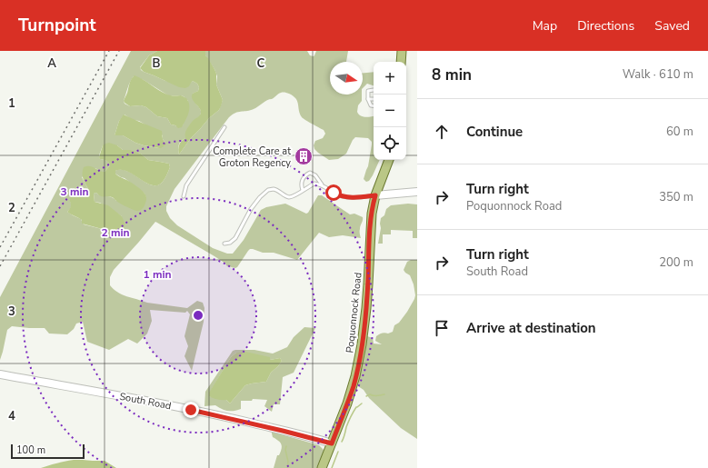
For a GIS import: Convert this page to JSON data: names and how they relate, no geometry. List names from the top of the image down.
{
  "streets": {
    "main road": ["Poquonnock Road", "South Road"]
  },
  "crossings": [
    ["Poquonnock Road", "South Road"]
  ],
  "places": {
    "building": ["Complete Care at Groton Regency"]
  },
  "scale_bar": "100 m",
  "north": "right",
  "page": {
    "header": "Turnpoint",
    "nav": ["Map", "Directions", "Saved"],
    "heading": ["8 min", "Walk · 610 m"],
    "map_buttons": ["+", "−"],
    "list": [
      ["Continue", "60 m"],
      ["Turn right", "Poquonnock Road", "350 m"],
      ["Turn right", "South Road", "200 m"],
      "Arrive at destination"
    ],
    "scale": "100 m"
  },
  "grid": {
    "columns": ["A", "B", "C"],
    "rows": [
      "1",
      "2",
      "3",
      "4"
    ]
  },
  "rings": ["3 min", "2 min", "1 min"]
}
